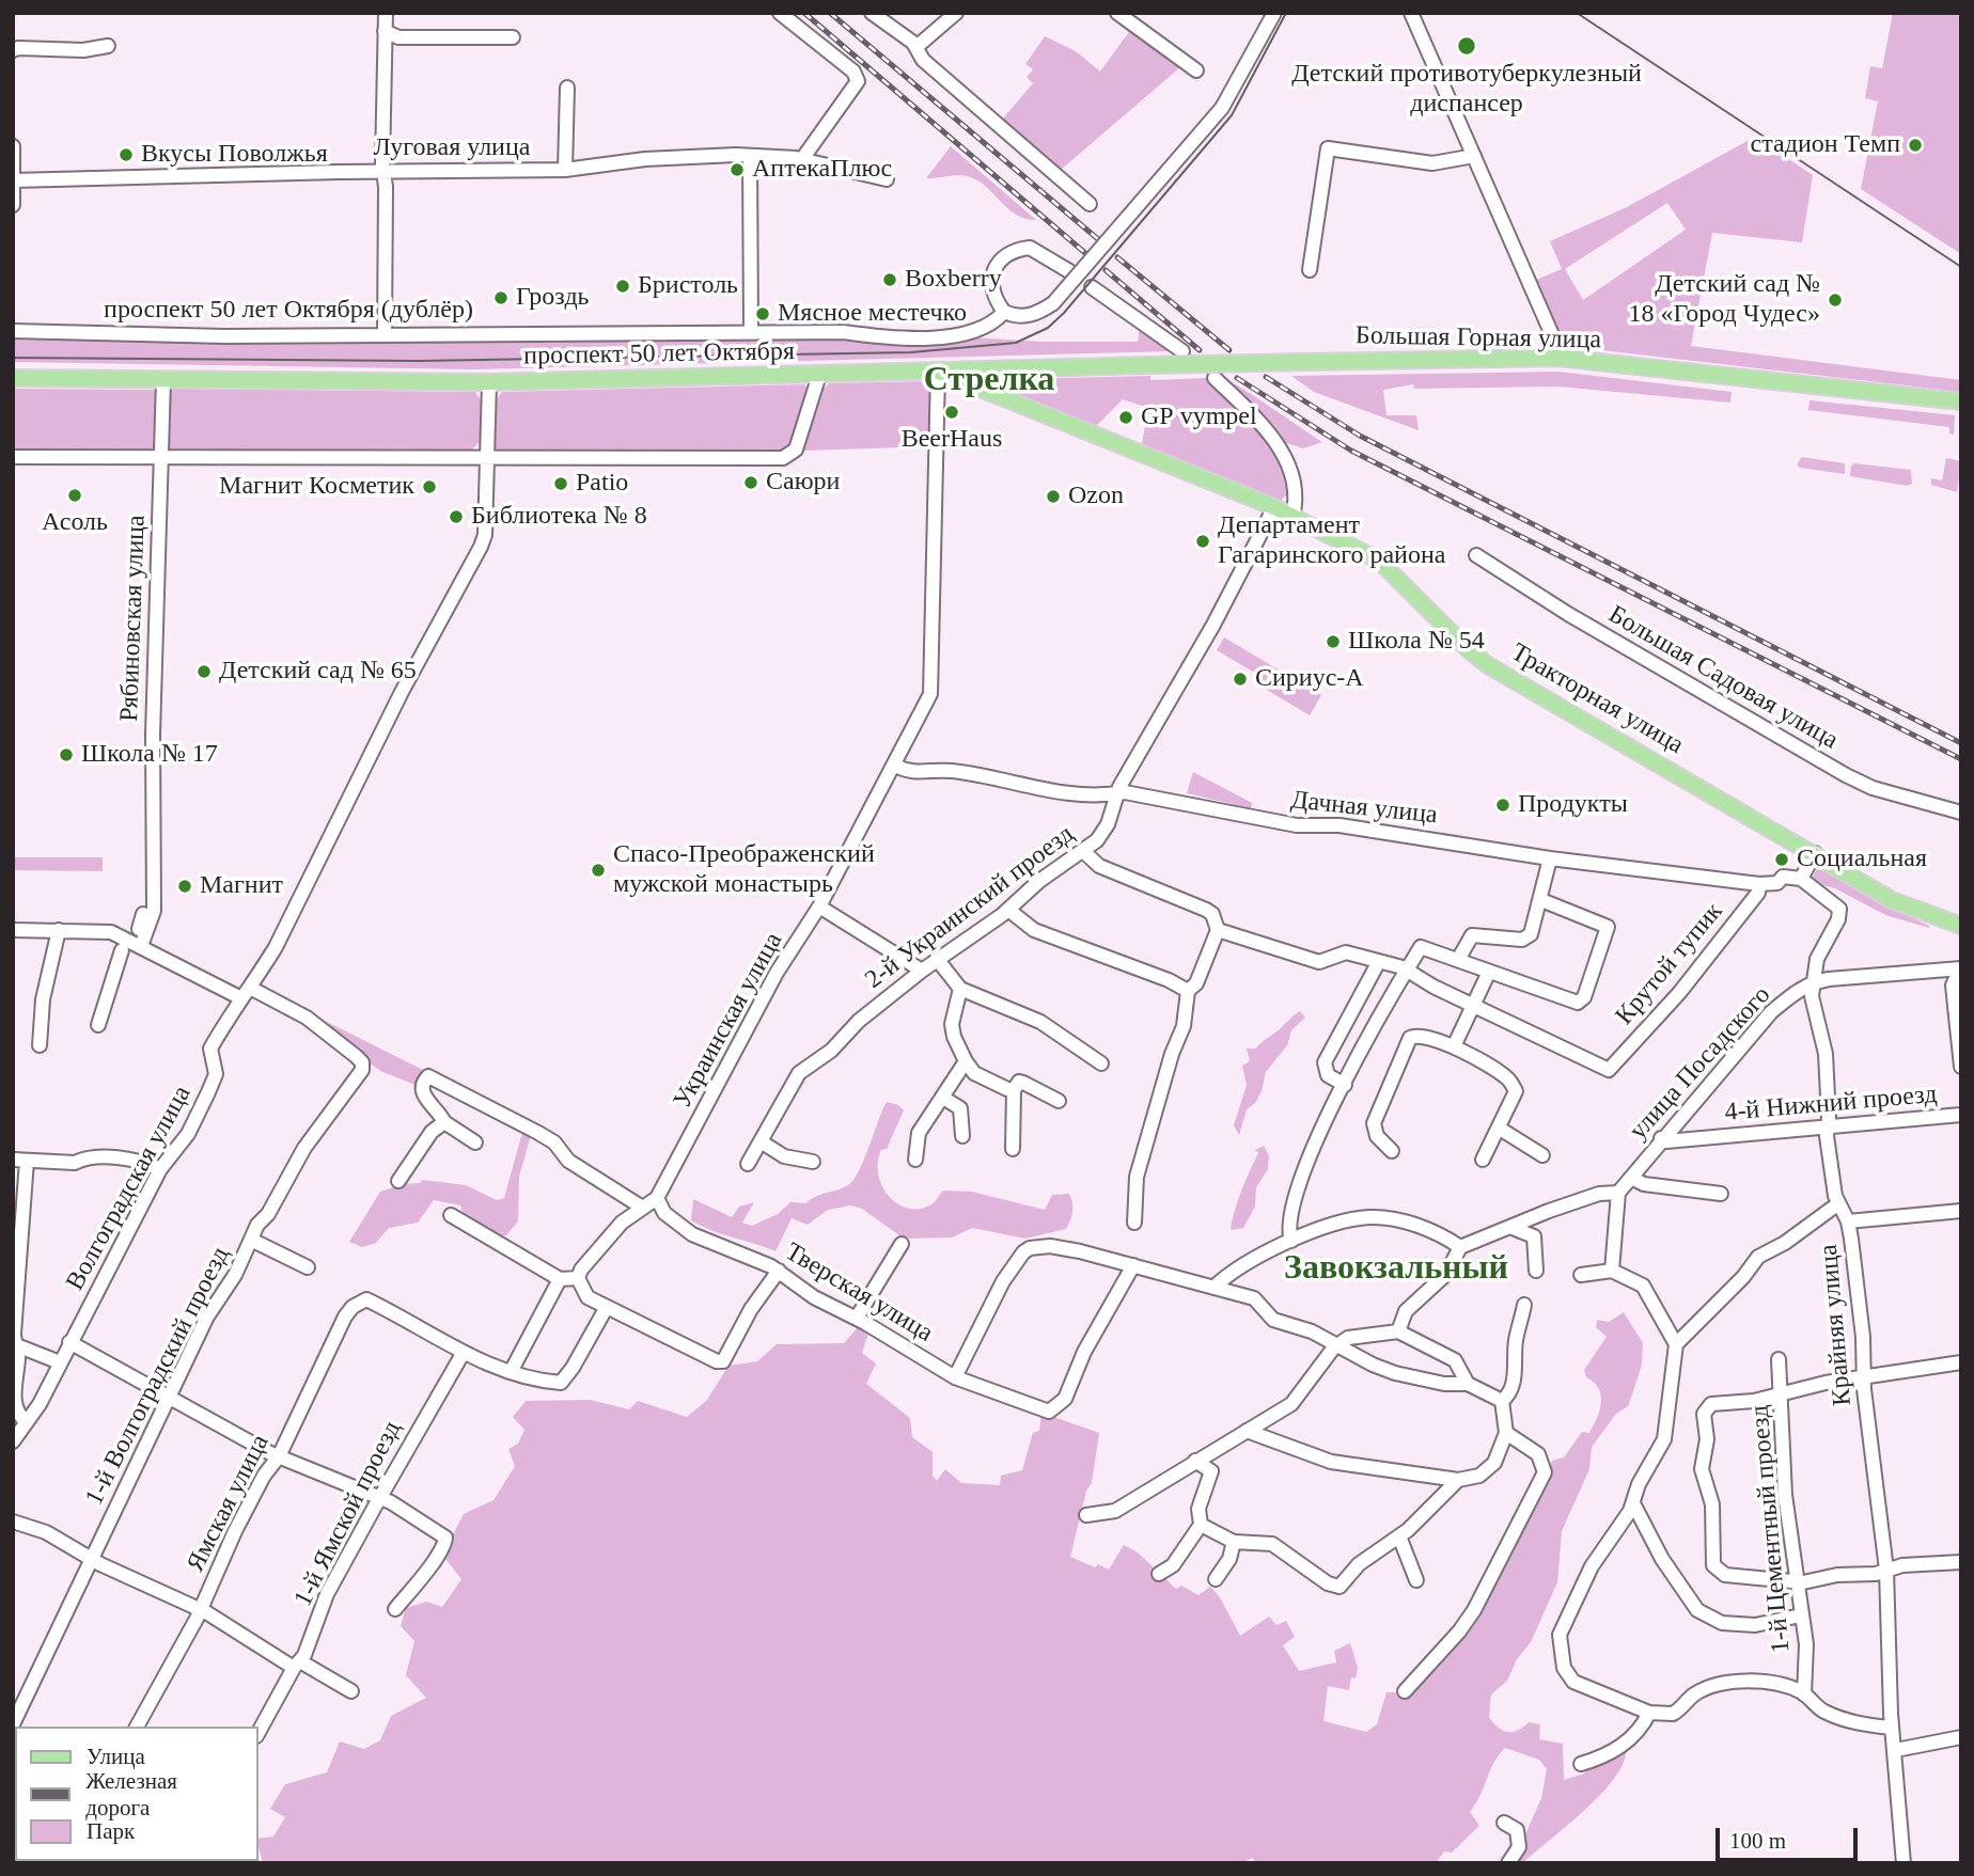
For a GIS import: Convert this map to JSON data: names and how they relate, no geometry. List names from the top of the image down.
{
  "streets": {
    "main road": ["Большая Горная улица", "проспект 50 лет Октября", "Тракторная улица"],
    "street": [
      "Луговая улица",
      "проспект 50 лет Октября (дублёр)",
      "Рябиновская улица",
      "Большая Садовая улица",
      "Дачная улица",
      "2-й Украинский проезд",
      "Крутой тупик",
      "Украинская улица",
      "улица Посадского",
      "4-й Нижний проезд",
      "Волгоградская улица",
      "Тверская улица",
      "Крайняя улица",
      "1-й Волгоградский проезд",
      "Ямская улица",
      "1-й Ямской проезд",
      "1-й Цементный проезд"
    ]
  },
  "crossings": [
    ["Большая Горная улица", "проспект 50 лет Октября"],
    ["проспект 50 лет Октября", "Рябиновская улица"],
    ["проспект 50 лет Октября", "Тракторная улица"],
    ["проспект 50 лет Октября", "Украинская улица"],
    ["проспект 50 лет Октября", "Волгоградская улица"],
    ["Тракторная улица", "2-й Украинский проезд"],
    ["Тракторная улица", "Украинская улица"],
    ["Дачная улица", "2-й Украинский проезд"],
    ["Дачная улица", "Крутой тупик"],
    ["Дачная улица", "Украинская улица"],
    ["Дачная улица", "Крайняя улица"],
    ["Украинская улица", "Тверская улица"],
    ["улица Посадского", "4-й Нижний проезд"],
    ["улица Посадского", "Крайняя улица"],
    ["4-й Нижний проезд", "Крайняя улица"],
    ["Волгоградская улица", "1-й Волгоградский проезд"],
    ["Ямская улица", "1-й Ямской проезд"]
  ],
  "districts": ["Стрелка", "Завокзальный"],
  "places": [
    "Детский противотуберкулезный диспансер",
    "стадион Темп",
    "Вкусы Поволжья",
    "АптекаПлюс",
    "Boxberry",
    "Бристоль",
    "Гроздь",
    "Детский сад № 18 «Город Чудес»",
    "Мясное местечко",
    "BeerHaus",
    "GP vympel",
    "Саюри",
    "Patio",
    "Магнит Косметик",
    "Асоль",
    "Ozon",
    "Библиотека № 8",
    "Департамент Гагаринского района",
    "Школа № 54",
    "Детский сад № 65",
    "Сириус-А",
    "Школа № 17",
    "Продукты",
    "Социальная",
    "Спасо-Преображенский мужской монастырь",
    "Магнит"
  ],
  "legend": ["Улица", "Железная дорога", "Парк"],
  "scale_bar": "100 m"
}
